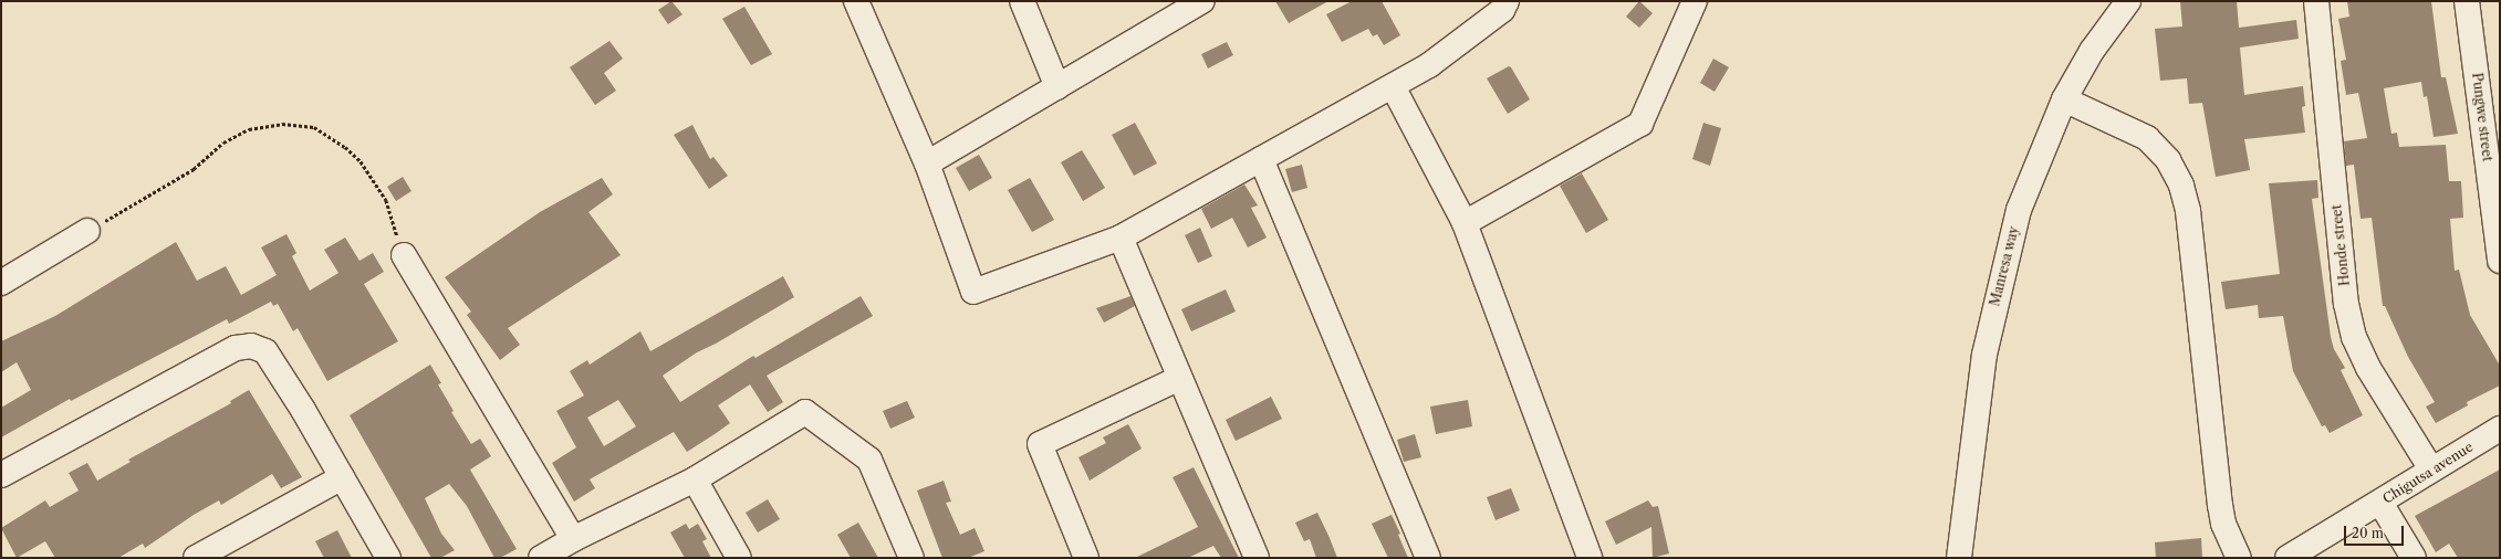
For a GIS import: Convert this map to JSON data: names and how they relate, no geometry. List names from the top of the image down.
{
  "streets": {
    "street": [
      "Pungwe street",
      "Honde street",
      "Manresa way",
      "Chigutsa avenue"
    ]
  },
  "crossings": [
    ["Honde street", "Chigutsa avenue"]
  ],
  "scale_bar": "20 m"
}
